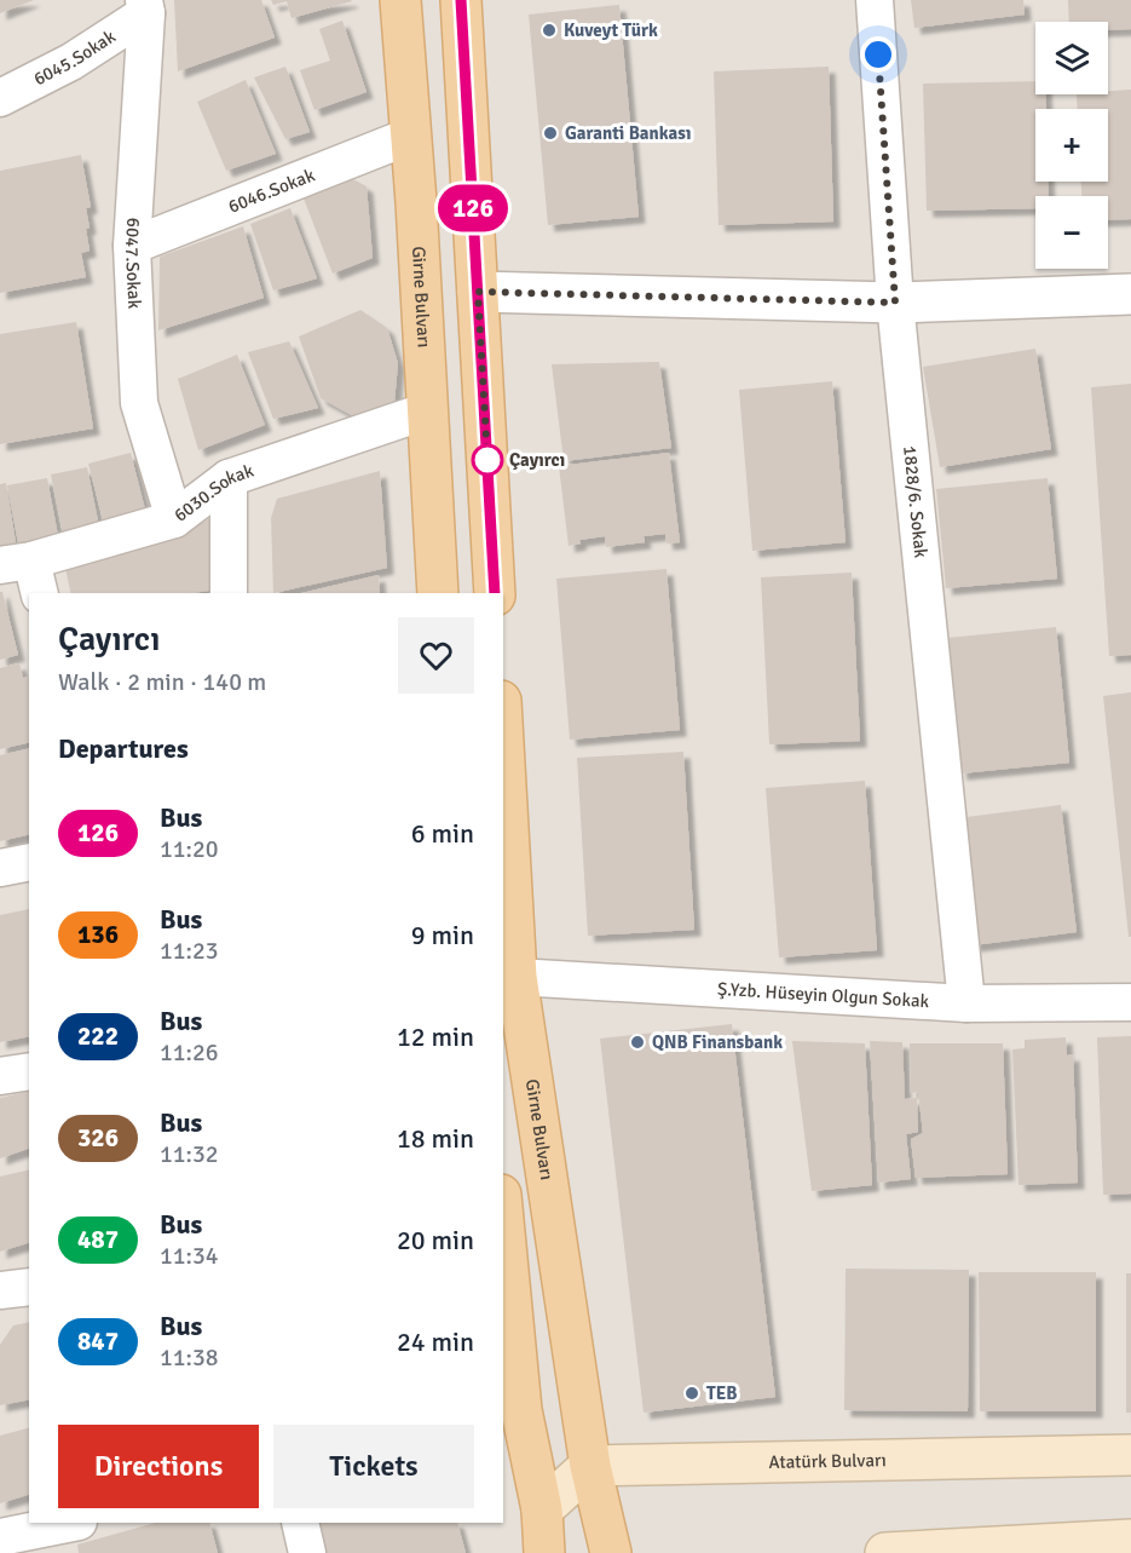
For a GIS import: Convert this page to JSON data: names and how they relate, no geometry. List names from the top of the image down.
{
  "streets": {
    "main road": ["Girne Bulvarı", "Atatürk Bulvarı"],
    "street": [
      "6045.Sokak",
      "6046.Sokak",
      "6047.Sokak",
      "6030.Sokak",
      "1828/6. Sokak",
      "Ş.Yzb. Hüseyin Olgun Sokak"
    ]
  },
  "crossings": [
    ["6045.Sokak", "6047.Sokak"],
    ["6046.Sokak", "6047.Sokak"],
    ["6046.Sokak", "Girne Bulvarı"],
    ["6047.Sokak", "6030.Sokak"],
    ["Girne Bulvarı", "6030.Sokak"],
    ["Girne Bulvarı", "Ş.Yzb. Hüseyin Olgun Sokak"],
    ["Girne Bulvarı", "Atatürk Bulvarı"],
    ["1828/6. Sokak", "Ş.Yzb. Hüseyin Olgun Sokak"]
  ],
  "places": [
    "Kuveyt Türk",
    "Garanti Bankası",
    "Çayırcı",
    "QNB Finansbank",
    "TEB"
  ],
  "lines": ["bus line 126"],
  "page": {
    "on_map": "126",
    "map_buttons": ["+", "−"],
    "heading": [
      ["Çayırcı", "Walk · 2 min · 140 m"],
      "Departures"
    ],
    "list": [
      {
        "mark": "126",
        "name": "Bus",
        "note": "11:20",
        "value": "6 min"
      },
      {
        "mark": "136",
        "name": "Bus",
        "note": "11:23",
        "value": "9 min"
      },
      {
        "mark": "222",
        "name": "Bus",
        "note": "11:26",
        "value": "12 min"
      },
      {
        "mark": "326",
        "name": "Bus",
        "note": "11:32",
        "value": "18 min"
      },
      {
        "mark": "487",
        "name": "Bus",
        "note": "11:34",
        "value": "20 min"
      },
      {
        "mark": "847",
        "name": "Bus",
        "note": "11:38",
        "value": "24 min"
      }
    ],
    "buttons": ["Directions", "Tickets"]
  }
}
